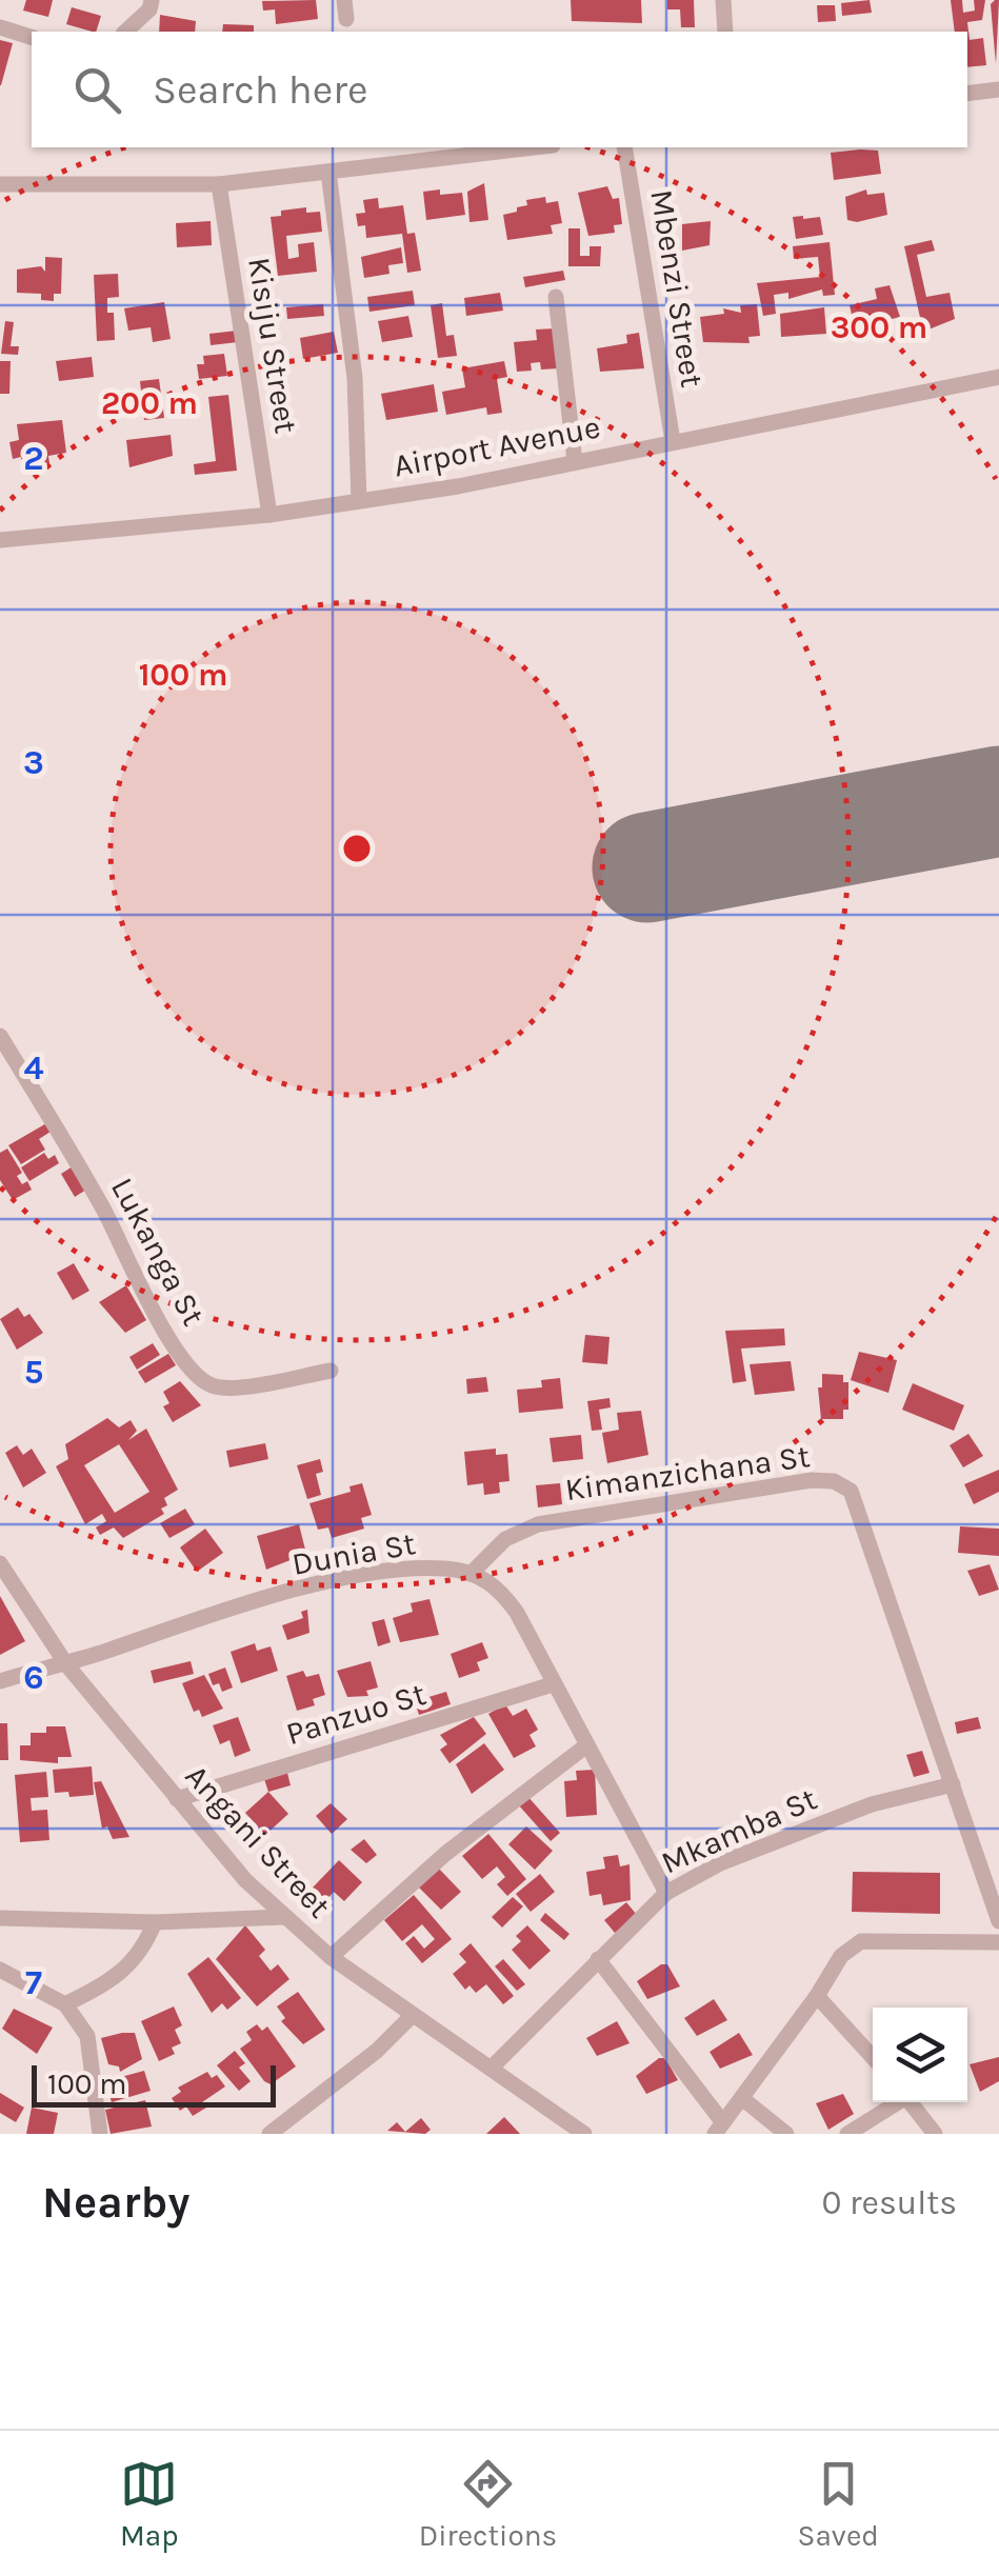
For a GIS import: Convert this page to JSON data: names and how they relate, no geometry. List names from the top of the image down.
{
  "streets": {
    "street": [
      "Mbenzi Street",
      "Kisiju Street",
      "Airport Avenue",
      "Lukanga St",
      "Kimanzichana St",
      "Dunia St",
      "Panzuo St",
      "Mkamba St",
      "Angani Street"
    ]
  },
  "crossings": [
    ["Mbenzi Street", "Airport Avenue"],
    ["Kisiju Street", "Airport Avenue"],
    ["Kimanzichana St", "Dunia St"],
    ["Kimanzichana St", "Mkamba St"],
    ["Dunia St", "Angani Street"],
    ["Panzuo St", "Angani Street"],
    ["Mkamba St", "Angani Street"]
  ],
  "scale_bar": "100 m",
  "page": {
    "search": "Search here",
    "scale": "100 m",
    "heading": ["Nearby", "0 results"],
    "nav": ["Map", "Directions", "Saved"]
  },
  "grid": {
    "rows": [
      "2",
      "3",
      "4",
      "5",
      "6",
      "7"
    ]
  },
  "rings": ["300 m", "200 m", "100 m"]
}
